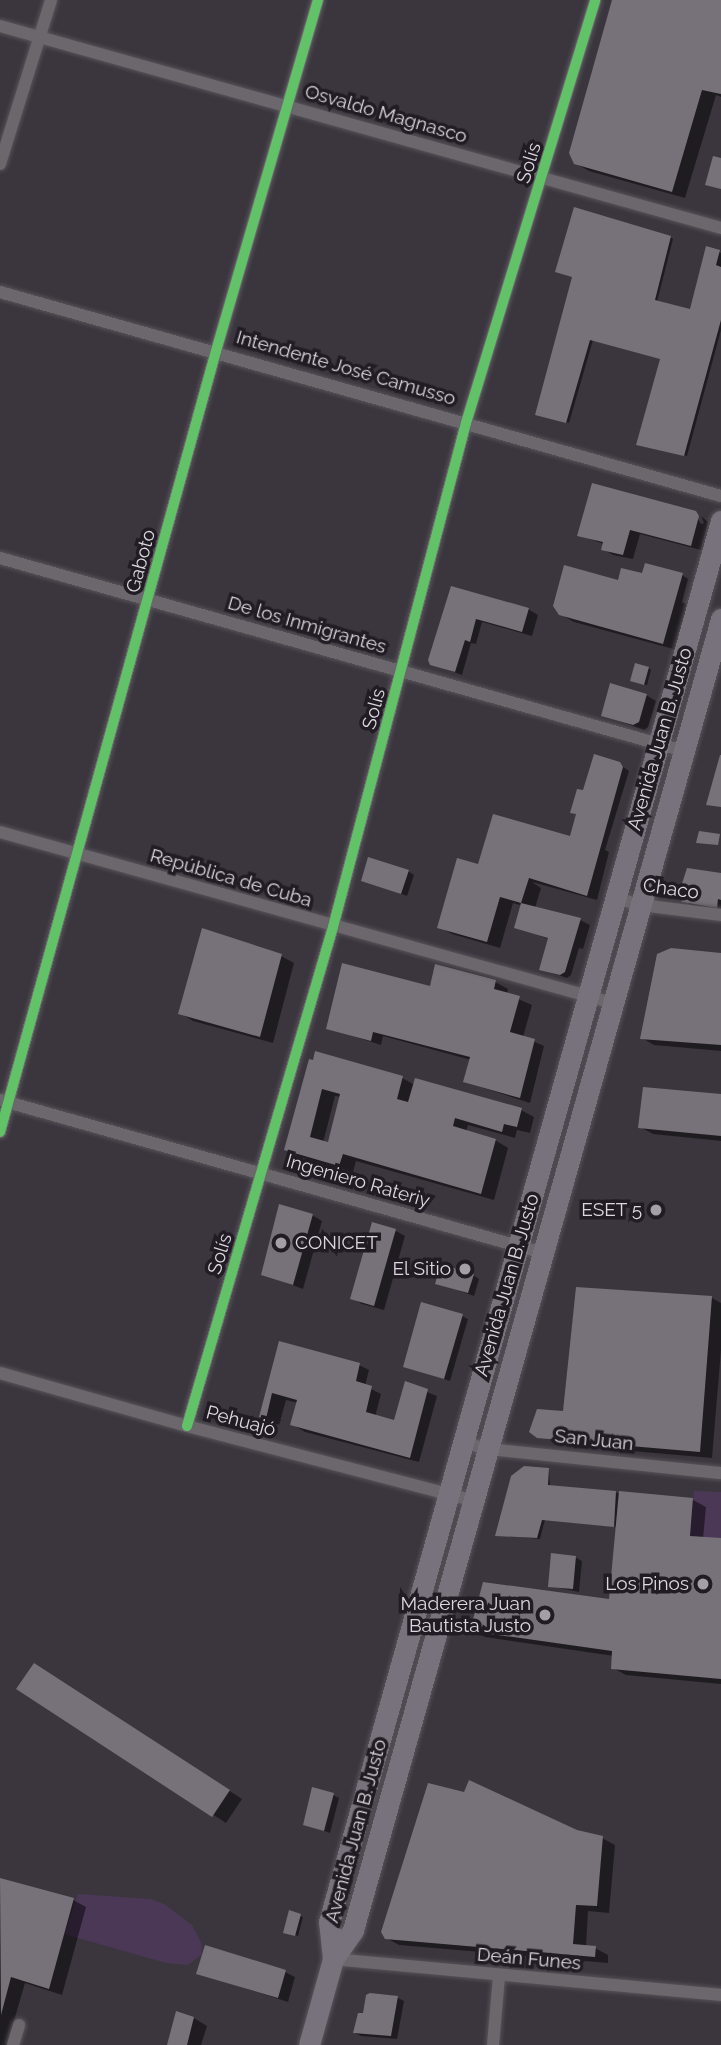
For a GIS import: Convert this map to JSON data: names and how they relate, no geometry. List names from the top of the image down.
{
  "streets": {
    "main road": ["Avenida Juan B. Justo"],
    "street": [
      "Osvaldo Magnasco",
      "Solís",
      "Intendente José Camusso",
      "Gaboto",
      "De los Inmigrantes",
      "República de Cuba",
      "Chaco",
      "Ingeniero Rateriy",
      "Pehuajó",
      "San Juan",
      "Deán Funes"
    ]
  },
  "crossings": [
    ["Osvaldo Magnasco", "Solís"],
    ["Osvaldo Magnasco", "Gaboto"],
    ["Solís", "Intendente José Camusso"],
    ["Solís", "De los Inmigrantes"],
    ["Solís", "República de Cuba"],
    ["Solís", "Ingeniero Rateriy"],
    ["Solís", "Pehuajó"],
    ["Intendente José Camusso", "Gaboto"],
    ["Gaboto", "De los Inmigrantes"],
    ["Gaboto", "República de Cuba"],
    ["Gaboto", "Ingeniero Rateriy"],
    ["De los Inmigrantes", "Avenida Juan B. Justo"],
    ["Avenida Juan B. Justo", "República de Cuba"],
    ["Avenida Juan B. Justo", "Chaco"],
    ["Avenida Juan B. Justo", "Ingeniero Rateriy"],
    ["Avenida Juan B. Justo", "Pehuajó"],
    ["Avenida Juan B. Justo", "San Juan"],
    ["Avenida Juan B. Justo", "Deán Funes"]
  ],
  "places": [
    "ESET 5",
    "CONICET",
    "El Sitio",
    "Los Pinos",
    "Maderera Juan Bautista Justo"
  ]
}
